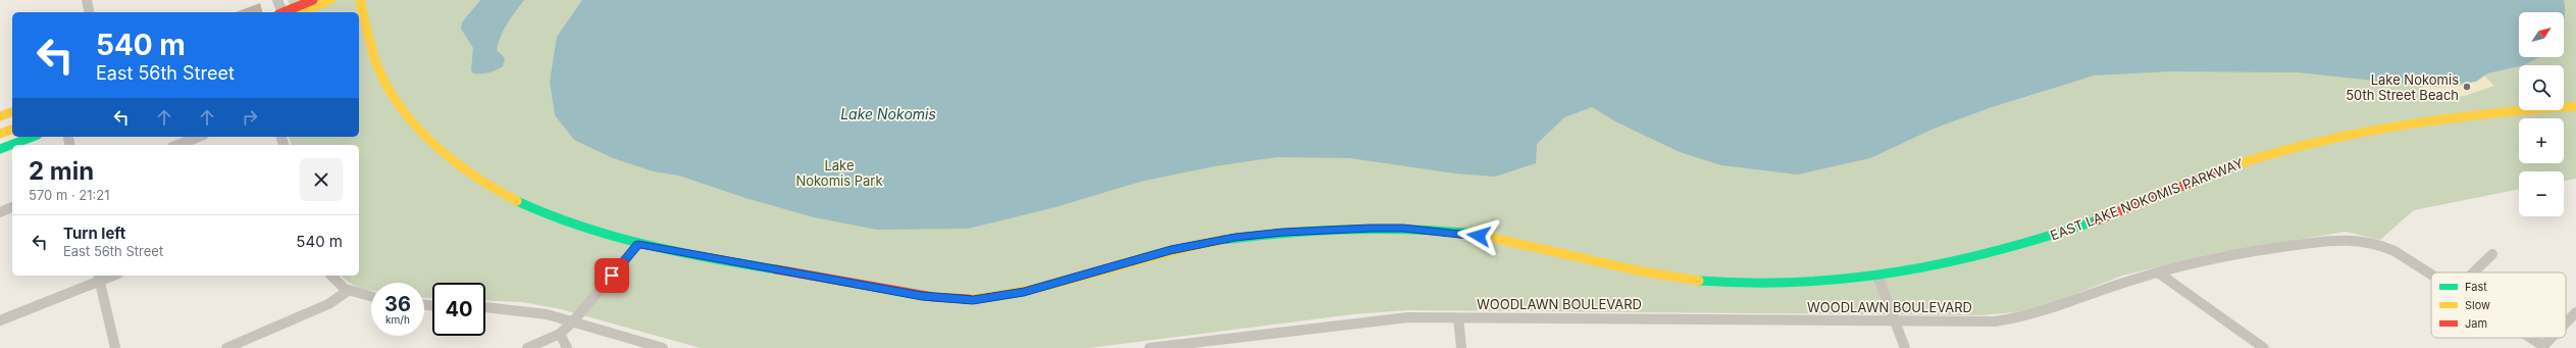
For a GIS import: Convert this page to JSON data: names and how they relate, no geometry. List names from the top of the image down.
{
  "streets": {
    "main road": ["EAST LAKE NOKOMIS PARKWAY"],
    "street": ["WOODLAWN BOULEVARD"]
  },
  "water": ["Lake Nokomis"],
  "parks": ["Lake Nokomis Park"],
  "places": ["Lake Nokomis 50th Street Beach"],
  "legend": ["Fast", "Slow", "Jam"],
  "north": "top right",
  "page": {
    "map_buttons": ["+", "−"],
    "turn": ["540 m", "East 56th Street"],
    "heading": ["2 min", "570 m · 21:21"],
    "list": [
      {
        "name": "Turn left",
        "note": "East 56th Street",
        "value": "540 m"
      }
    ],
    "speed": "36 km/h",
    "limit": "40"
  }
}
